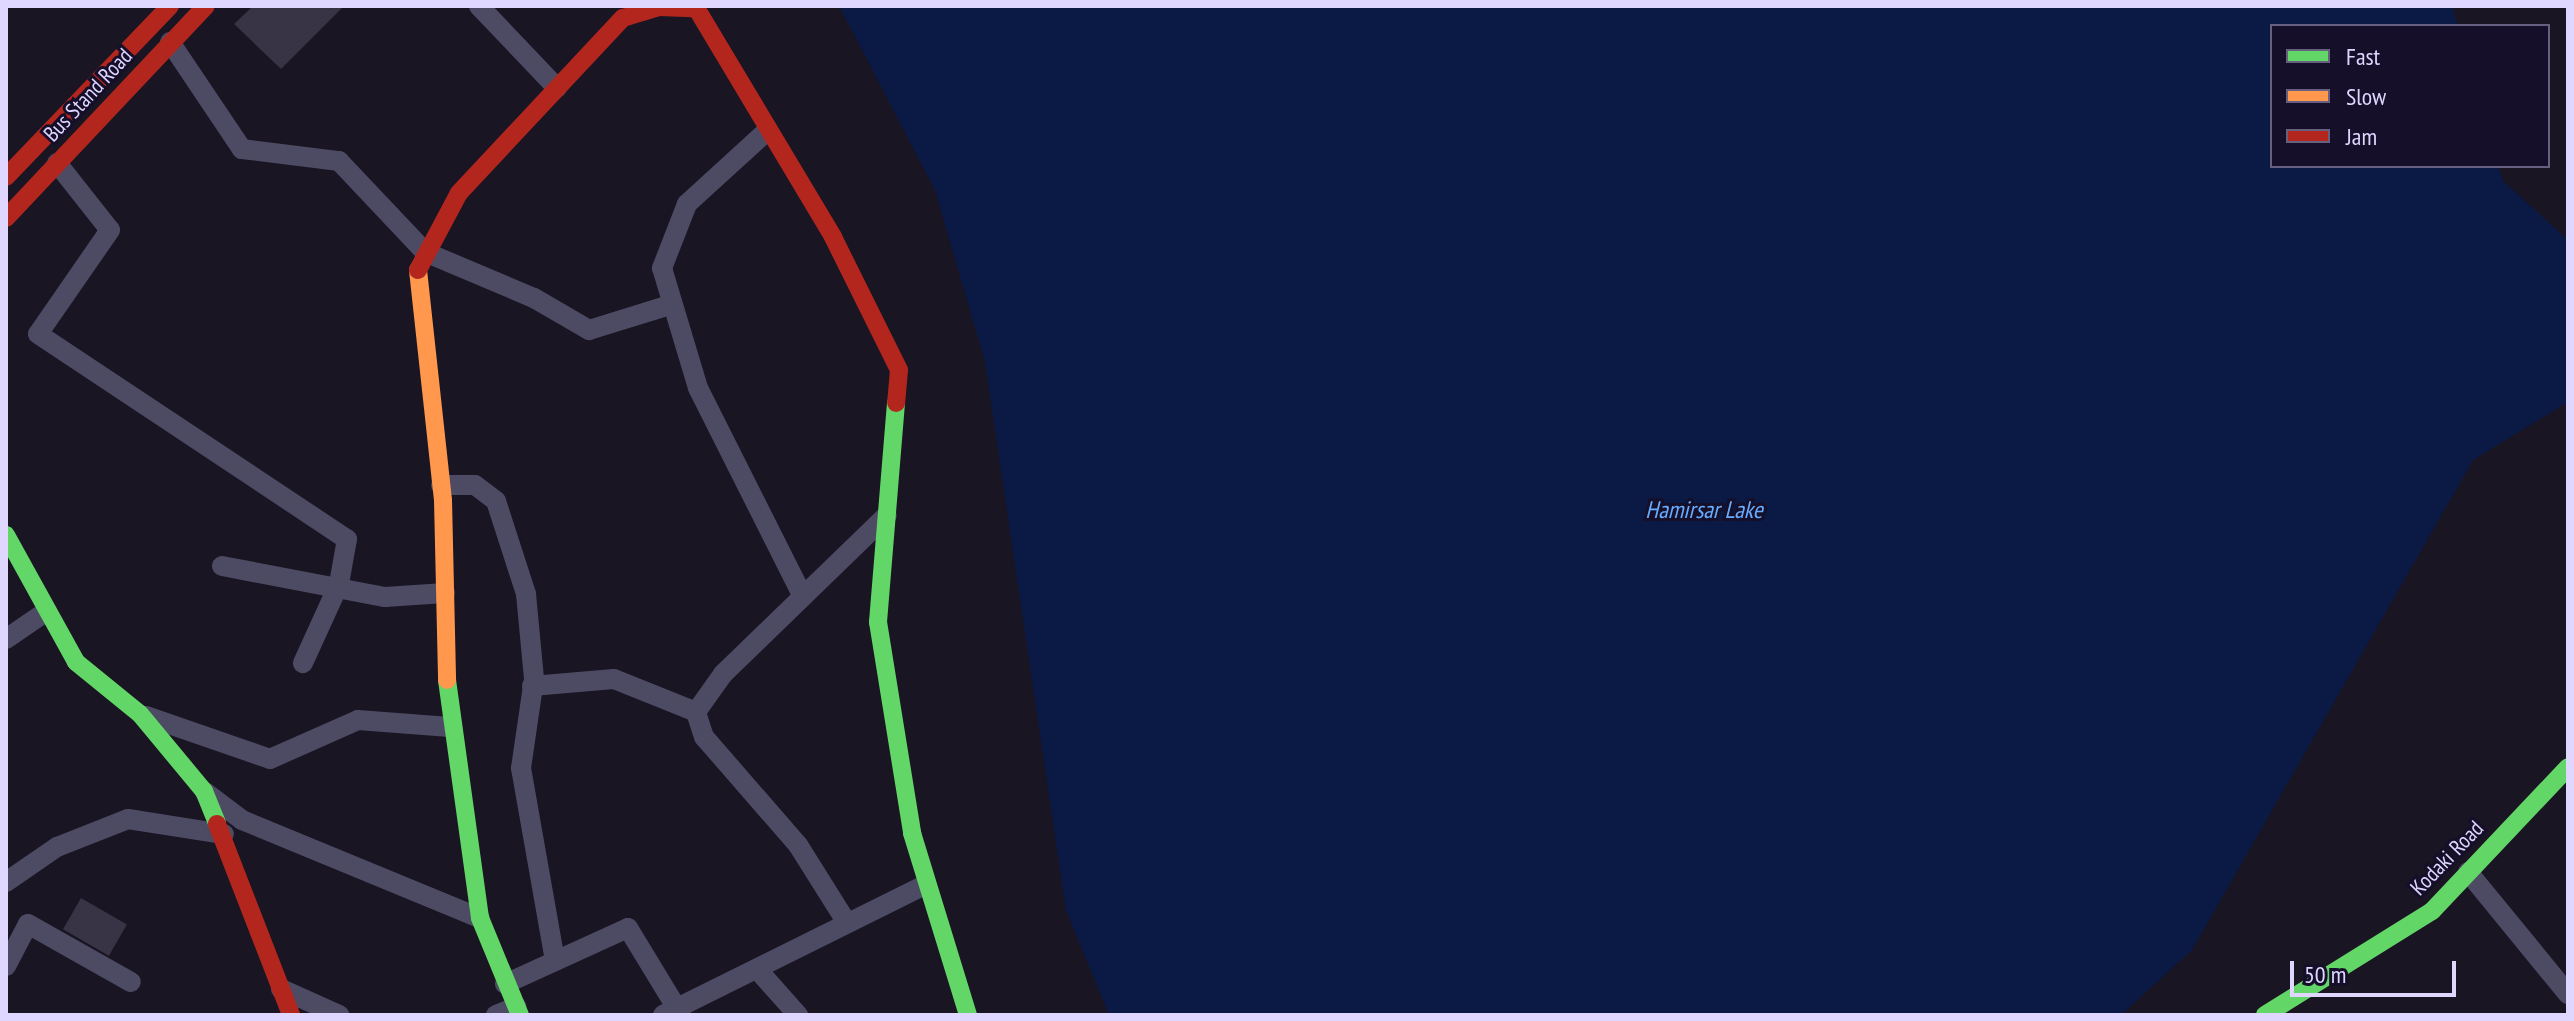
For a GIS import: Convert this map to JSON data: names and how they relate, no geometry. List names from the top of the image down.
{
  "streets": {
    "street": ["Bus Stand Road", "Kodaki Road"]
  },
  "water": ["Hamirsar Lake"],
  "legend": ["Fast", "Slow", "Jam"],
  "scale_bar": "50 m"
}
